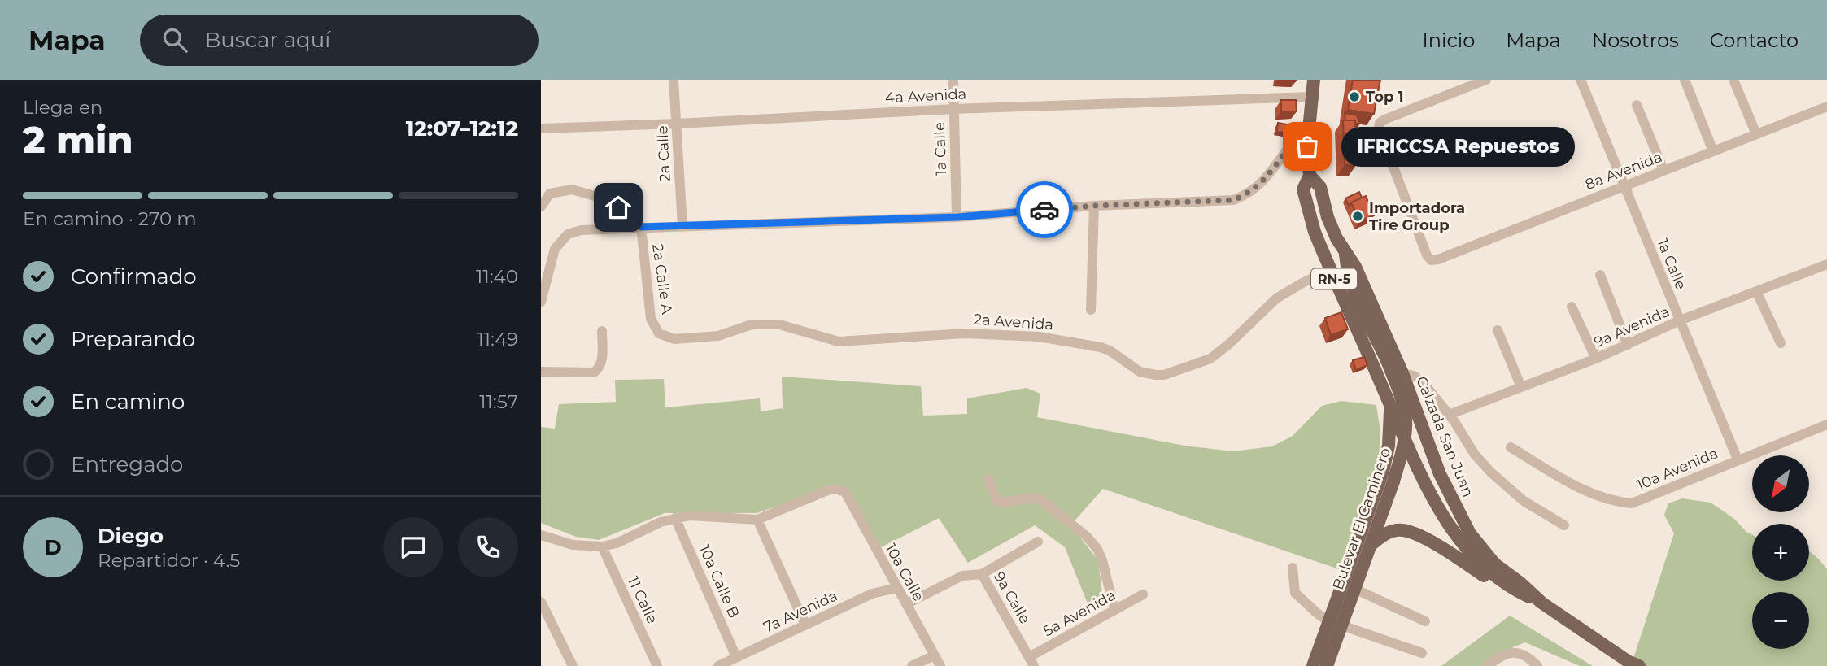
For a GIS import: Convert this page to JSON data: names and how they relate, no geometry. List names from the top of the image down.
{
  "streets": {
    "main road": ["RN-5", "Calzada San Juan", "Bulevar El Caminero"],
    "street": [
      "4a Avenida",
      "1a Calle",
      "2a Calle",
      "8a Avenida",
      "2a Calle A",
      "2a Avenida",
      "9a Avenida",
      "10a Avenida",
      "10a Calle",
      "10a Calle B",
      "9a Calle",
      "11 Calle",
      "7a Avenida",
      "5a Avenida"
    ]
  },
  "crossings": [
    ["4a Avenida", "1a Calle"],
    ["4a Avenida", "2a Calle"],
    ["4a Avenida", "Calzada San Juan"],
    ["1a Calle", "8a Avenida"],
    ["1a Calle", "9a Avenida"],
    ["1a Calle", "10a Avenida"],
    ["2a Calle A", "2a Avenida"],
    ["RN-5", "Calzada San Juan"],
    ["2a Avenida", "Calzada San Juan"],
    ["Calzada San Juan", "Bulevar El Caminero"],
    ["10a Calle", "7a Avenida"],
    ["10a Calle B", "7a Avenida"],
    ["9a Calle", "5a Avenida"]
  ],
  "places": ["Top 1", "IFRICCSA Repuestos", "Importadora Tire Group"],
  "north": "bottom left",
  "page": {
    "header": "Mapa",
    "search": "Buscar aquí",
    "nav": [
      "Inicio",
      "Mapa",
      "Nosotros",
      "Contacto"
    ],
    "heading": ["2 min", "Llega en", "12:07–12:12"],
    "panel": ["Diego", "Repartidor · 4.5"],
    "bubble": "IFRICCSA Repuestos",
    "bar": "En camino · 270 m",
    "list": [
      ["Confirmado", "11:40"],
      ["Preparando", "11:49"],
      ["En camino", "11:57"],
      "Entregado"
    ],
    "map_buttons": ["+", "−"],
    "round": "D"
  }
}
